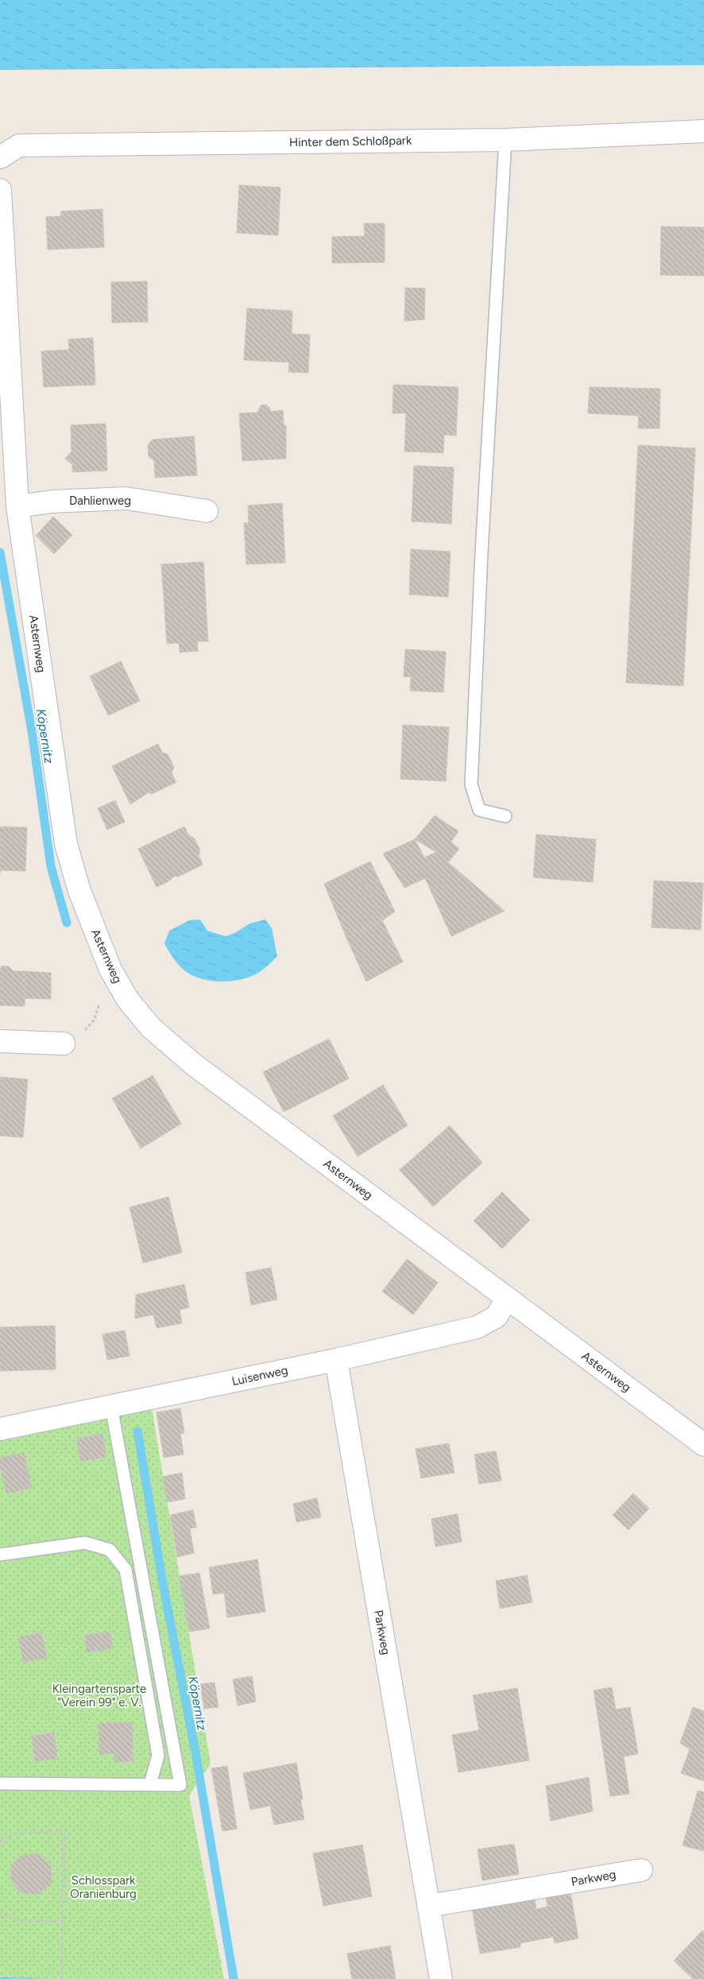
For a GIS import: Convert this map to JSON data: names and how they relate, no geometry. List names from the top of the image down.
{
  "streets": {
    "street": [
      "Hinter dem Schloßpark",
      "Dahlienweg",
      "Asternweg",
      "Luisenweg",
      "Parkweg"
    ]
  },
  "crossings": [
    ["Dahlienweg", "Asternweg"],
    ["Asternweg", "Luisenweg"],
    ["Luisenweg", "Parkweg"]
  ],
  "water": ["Köpernitz"],
  "parks": ["Kleingartensparte \"Verein 99\" e. V.", "Schlosspark Oranienburg"]
}
